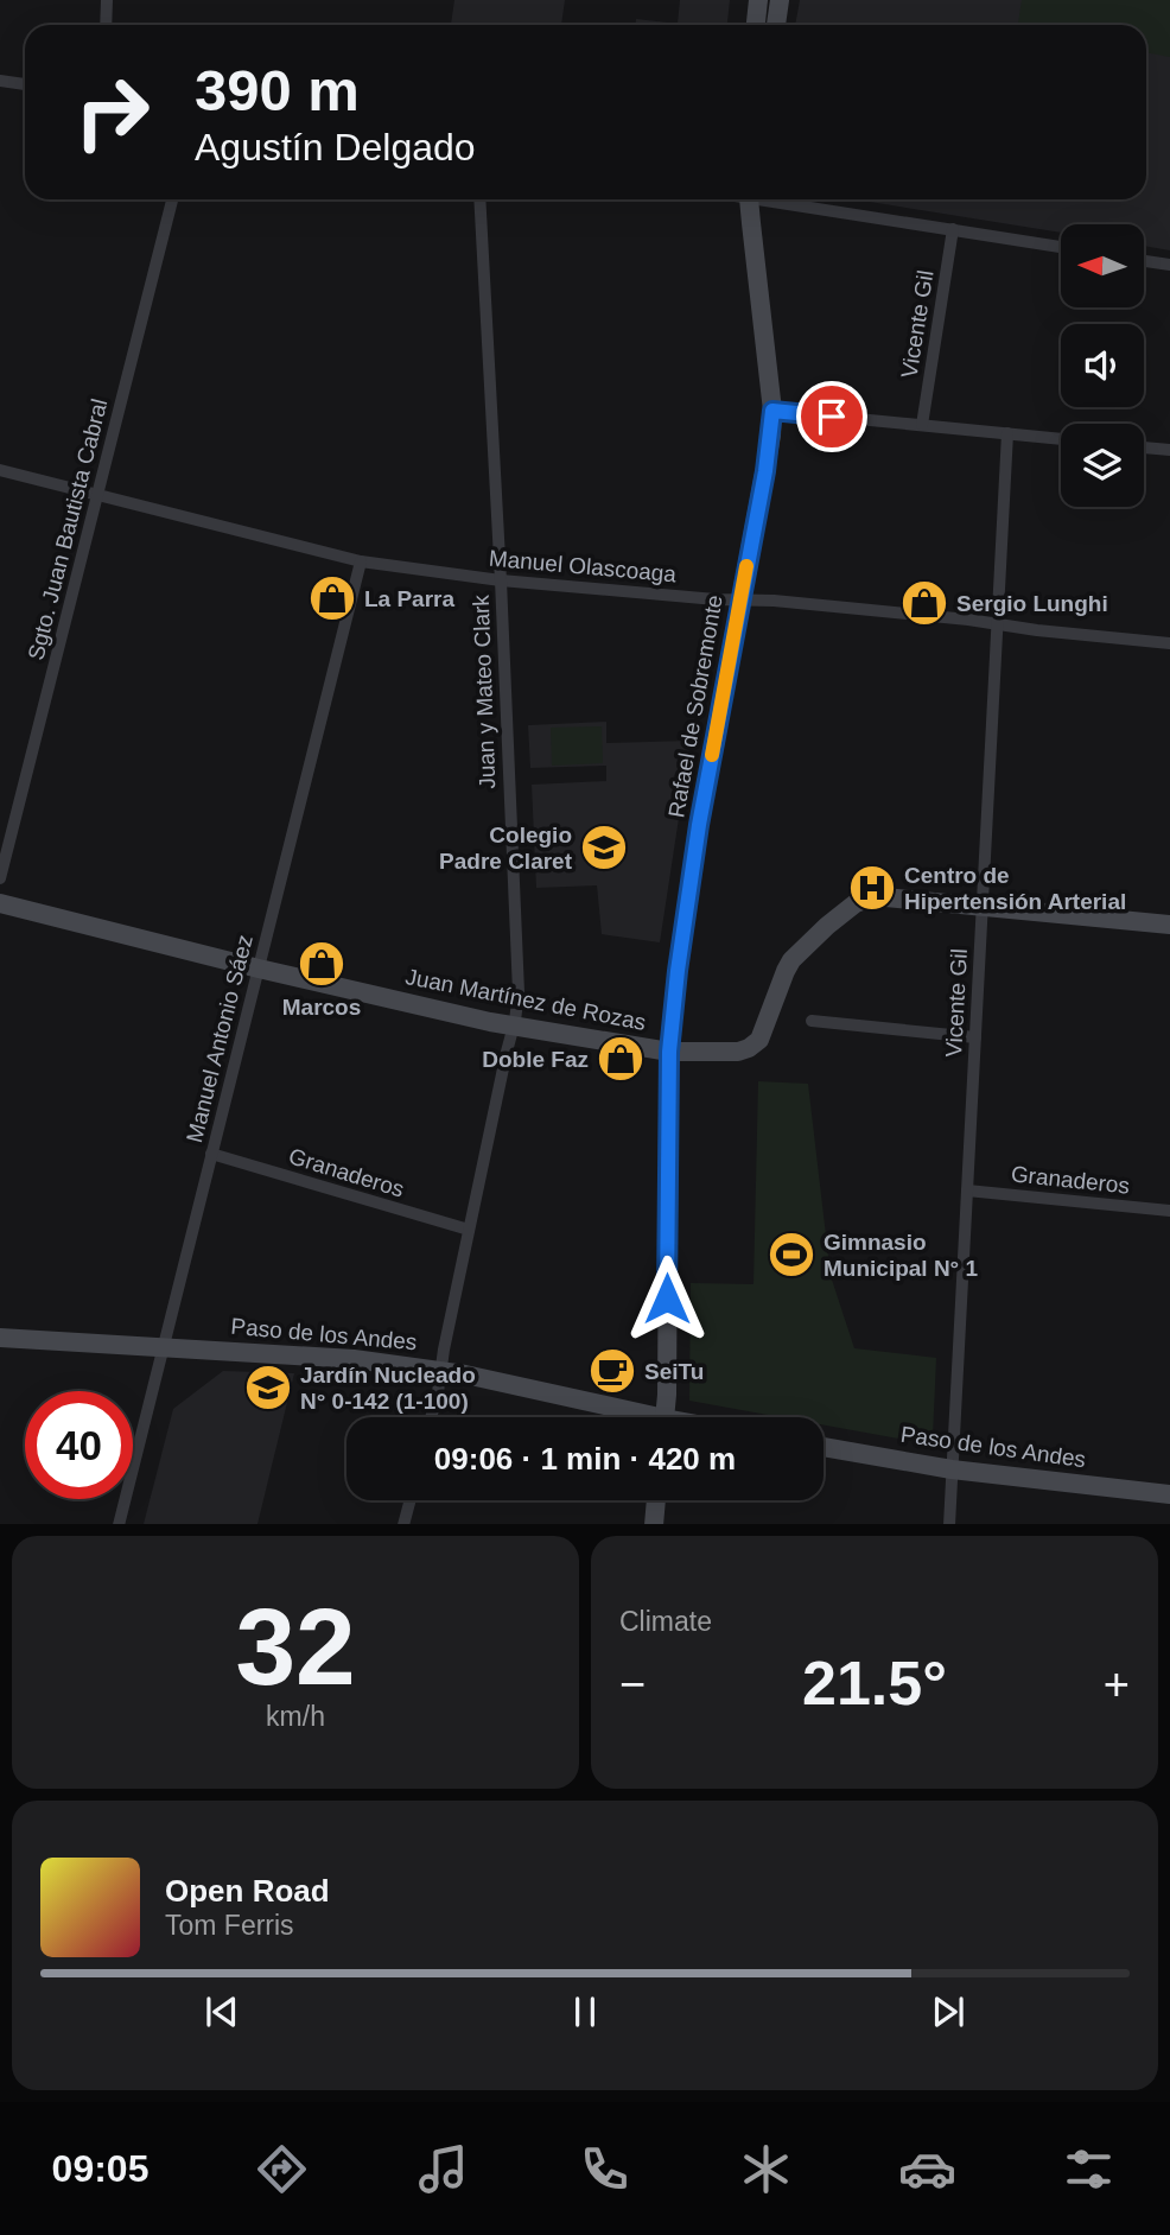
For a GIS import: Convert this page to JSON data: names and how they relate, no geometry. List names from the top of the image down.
{
  "streets": {
    "street": [
      "Vicente Gil",
      "Sgto. Juan Bautista Cabral",
      "Manuel Olascoaga",
      "Juan y Mateo Clark",
      "Rafael de Sobremonte",
      "Juan Martínez de Rozas",
      "Manuel Antonio Sáez",
      "Granaderos",
      "Paso de los Andes"
    ]
  },
  "crossings": [
    ["Vicente Gil", "Manuel Olascoaga"],
    ["Vicente Gil", "Juan Martínez de Rozas"],
    ["Vicente Gil", "Granaderos"],
    ["Vicente Gil", "Paso de los Andes"],
    ["Sgto. Juan Bautista Cabral", "Manuel Olascoaga"],
    ["Manuel Olascoaga", "Juan y Mateo Clark"],
    ["Manuel Olascoaga", "Rafael de Sobremonte"],
    ["Manuel Olascoaga", "Manuel Antonio Sáez"],
    ["Juan y Mateo Clark", "Juan Martínez de Rozas"],
    ["Juan y Mateo Clark", "Granaderos"],
    ["Juan y Mateo Clark", "Paso de los Andes"],
    ["Rafael de Sobremonte", "Juan Martínez de Rozas"],
    ["Juan Martínez de Rozas", "Manuel Antonio Sáez"],
    ["Manuel Antonio Sáez", "Granaderos"],
    ["Manuel Antonio Sáez", "Paso de los Andes"]
  ],
  "places": {
    "shop": [
      "La Parra",
      "Sergio Lunghi",
      "Marcos",
      "Doble Faz"
    ],
    "school or university": ["Colegio Padre Claret", "Jardín Nucleado N° 0-142 (1-100)"],
    "hospital": ["Centro de Hipertensión Arterial"],
    "sports": ["Gimnasio Municipal N° 1"],
    "cafe": ["SeiTu"]
  },
  "north": "left",
  "page": {
    "turn": ["390 m", "Agustín Delgado"],
    "limit": "40",
    "trip": "09:06 · 1 min · 420 m",
    "tile": [
      ["32", "km/h"],
      "Climate"
    ],
    "heat": ["−", "21.5°", "+"],
    "song": ["Open Road", "Tom Ferris"],
    "tabs": "09:05"
  }
}
